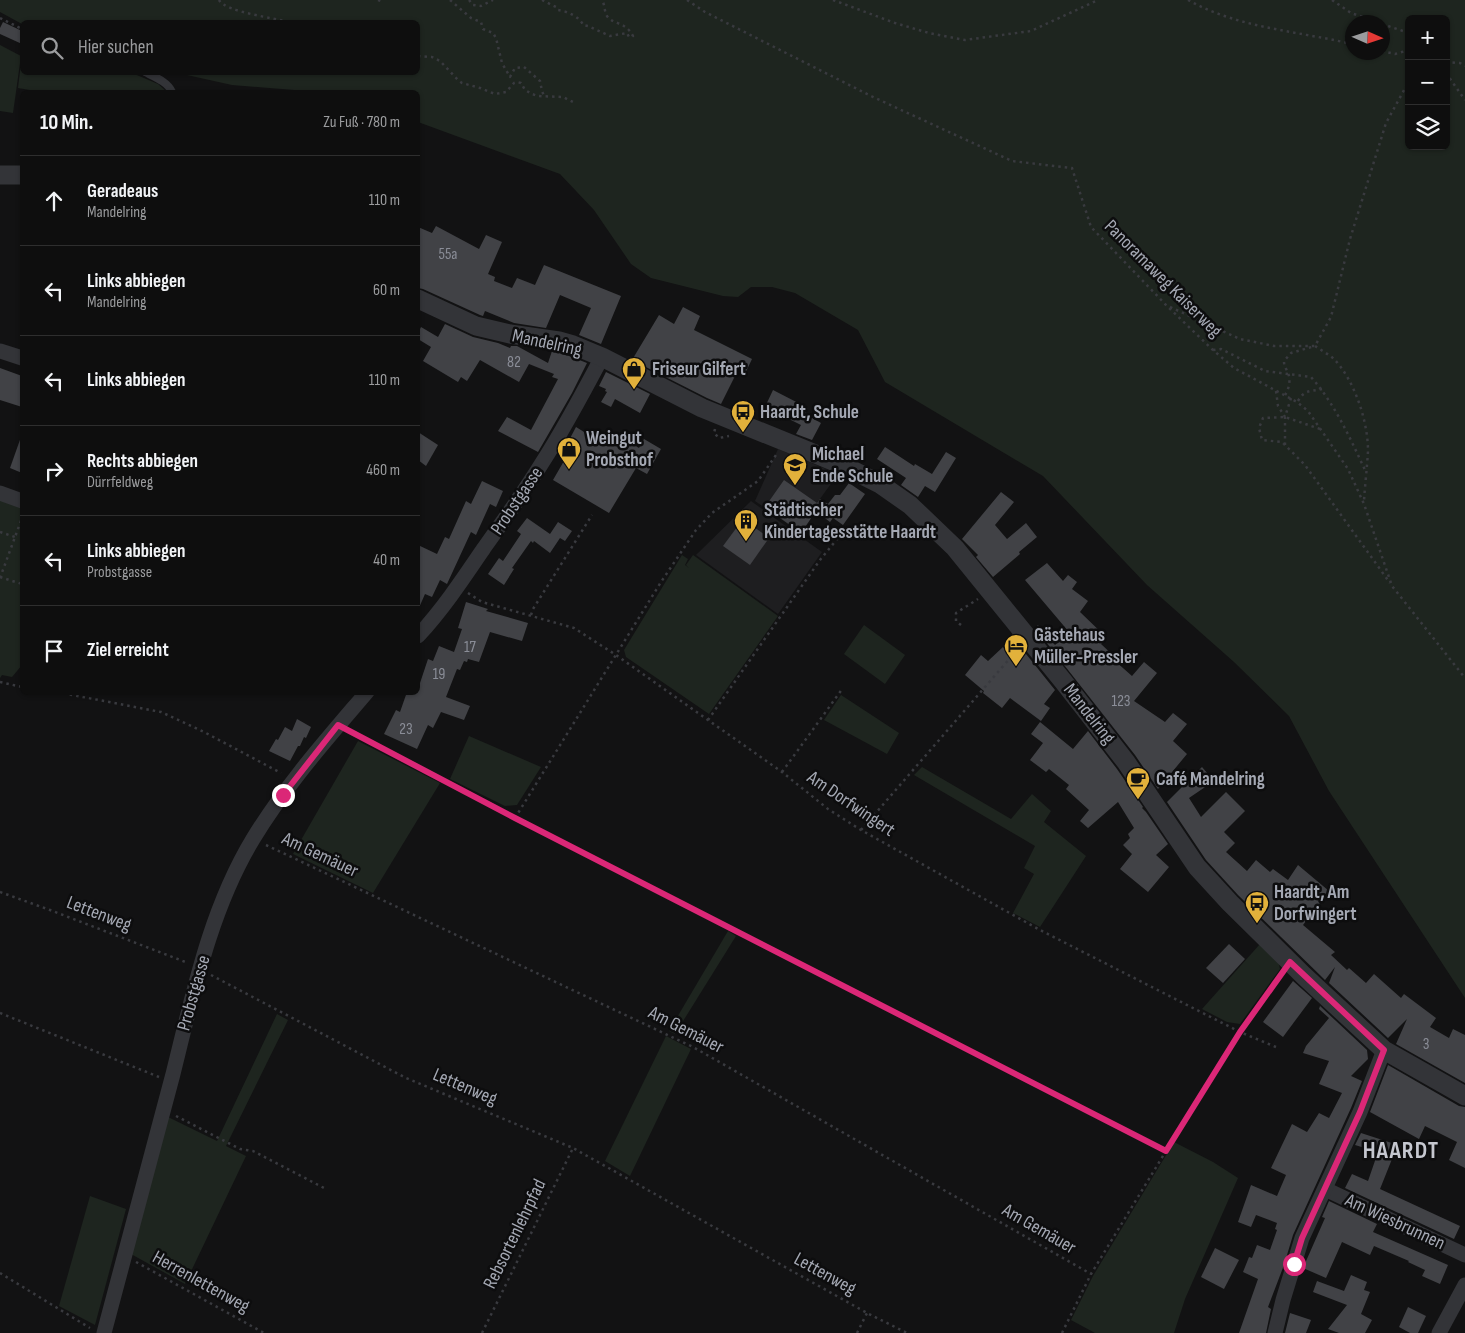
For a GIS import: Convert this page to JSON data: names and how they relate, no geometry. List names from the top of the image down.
{
  "streets": {
    "street": ["Mandelring", "Probstgasse", "Am Wiesbrunnen"],
    "path": [
      "Panoramaweg Kaiserweg",
      "Am Dorfwingert",
      "Am Gemäuer",
      "Lettenweg",
      "Rebsortenlehrpfad",
      "Herrenlettenweg"
    ]
  },
  "crossings": [
    ["Mandelring", "Probstgasse"],
    ["Probstgasse", "Am Dorfwingert"],
    ["Probstgasse", "Am Gemäuer"],
    ["Probstgasse", "Lettenweg"],
    ["Probstgasse", "Herrenlettenweg"],
    ["Lettenweg", "Rebsortenlehrpfad"]
  ],
  "districts": ["HAARDT"],
  "places": {
    "shop": ["Friseur Gilfert", "Weingut Probsthof"],
    "bus stop": ["Haardt, Schule", "Haardt, Am Dorfwingert"],
    "school or university": ["Michael Ende Schule"],
    "building": ["Städtischer Kindertagesstätte Haardt"],
    "hotel": ["Gästehaus Müller-Pressler"],
    "cafe": ["Café Mandelring"]
  },
  "house_numbers": [
    "55a",
    "82",
    "17",
    "19",
    "123",
    "23",
    "3"
  ],
  "north": "right",
  "page": {
    "map_buttons": ["+", "−"],
    "search": "Hier suchen",
    "heading": ["10 Min.", "Zu Fuß · 780 m"],
    "list": [
      ["Geradeaus", "Mandelring", "110 m"],
      ["Links abbiegen", "Mandelring", "60 m"],
      ["Links abbiegen", "110 m"],
      ["Rechts abbiegen", "Dürrfeldweg", "460 m"],
      ["Links abbiegen", "Probstgasse", "40 m"],
      "Ziel erreicht"
    ]
  }
}
